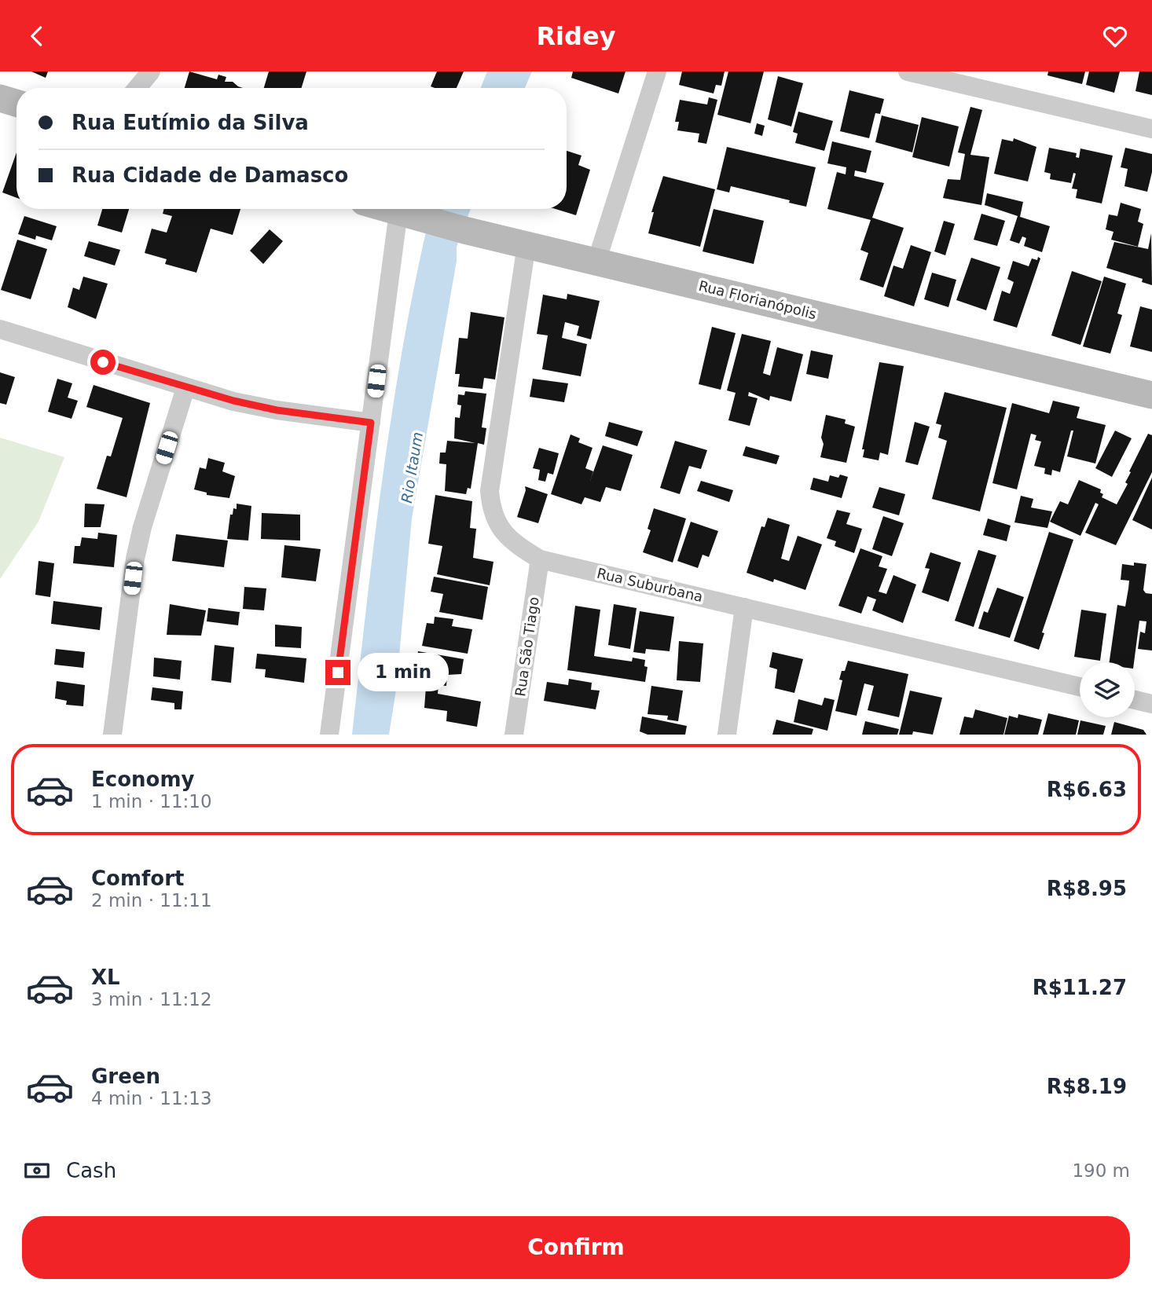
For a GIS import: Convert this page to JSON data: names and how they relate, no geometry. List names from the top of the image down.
{
  "streets": {
    "main road": ["Rua Florianópolis"],
    "street": ["Rua Suburbana", "Rua São Tiago"]
  },
  "crossings": [
    ["Rua Florianópolis", "Rua Suburbana"],
    ["Rua Suburbana", "Rua São Tiago"]
  ],
  "water": ["Rio Itaum"],
  "page": {
    "header": "Ridey",
    "banner": ["Rua Eutímio da Silva", "Rua Cidade de Damasco"],
    "bubble": "1 min",
    "list": [
      {
        "name": "Economy",
        "note": "1 min · 11:10",
        "value": "R$6.63"
      },
      {
        "name": "Comfort",
        "note": "2 min · 11:11",
        "value": "R$8.95"
      },
      {
        "name": "XL",
        "note": "3 min · 11:12",
        "value": "R$11.27"
      },
      {
        "name": "Green",
        "note": "4 min · 11:13",
        "value": "R$8.19"
      }
    ],
    "pay": ["Cash", "190 m"],
    "buttons": "Confirm"
  }
}
